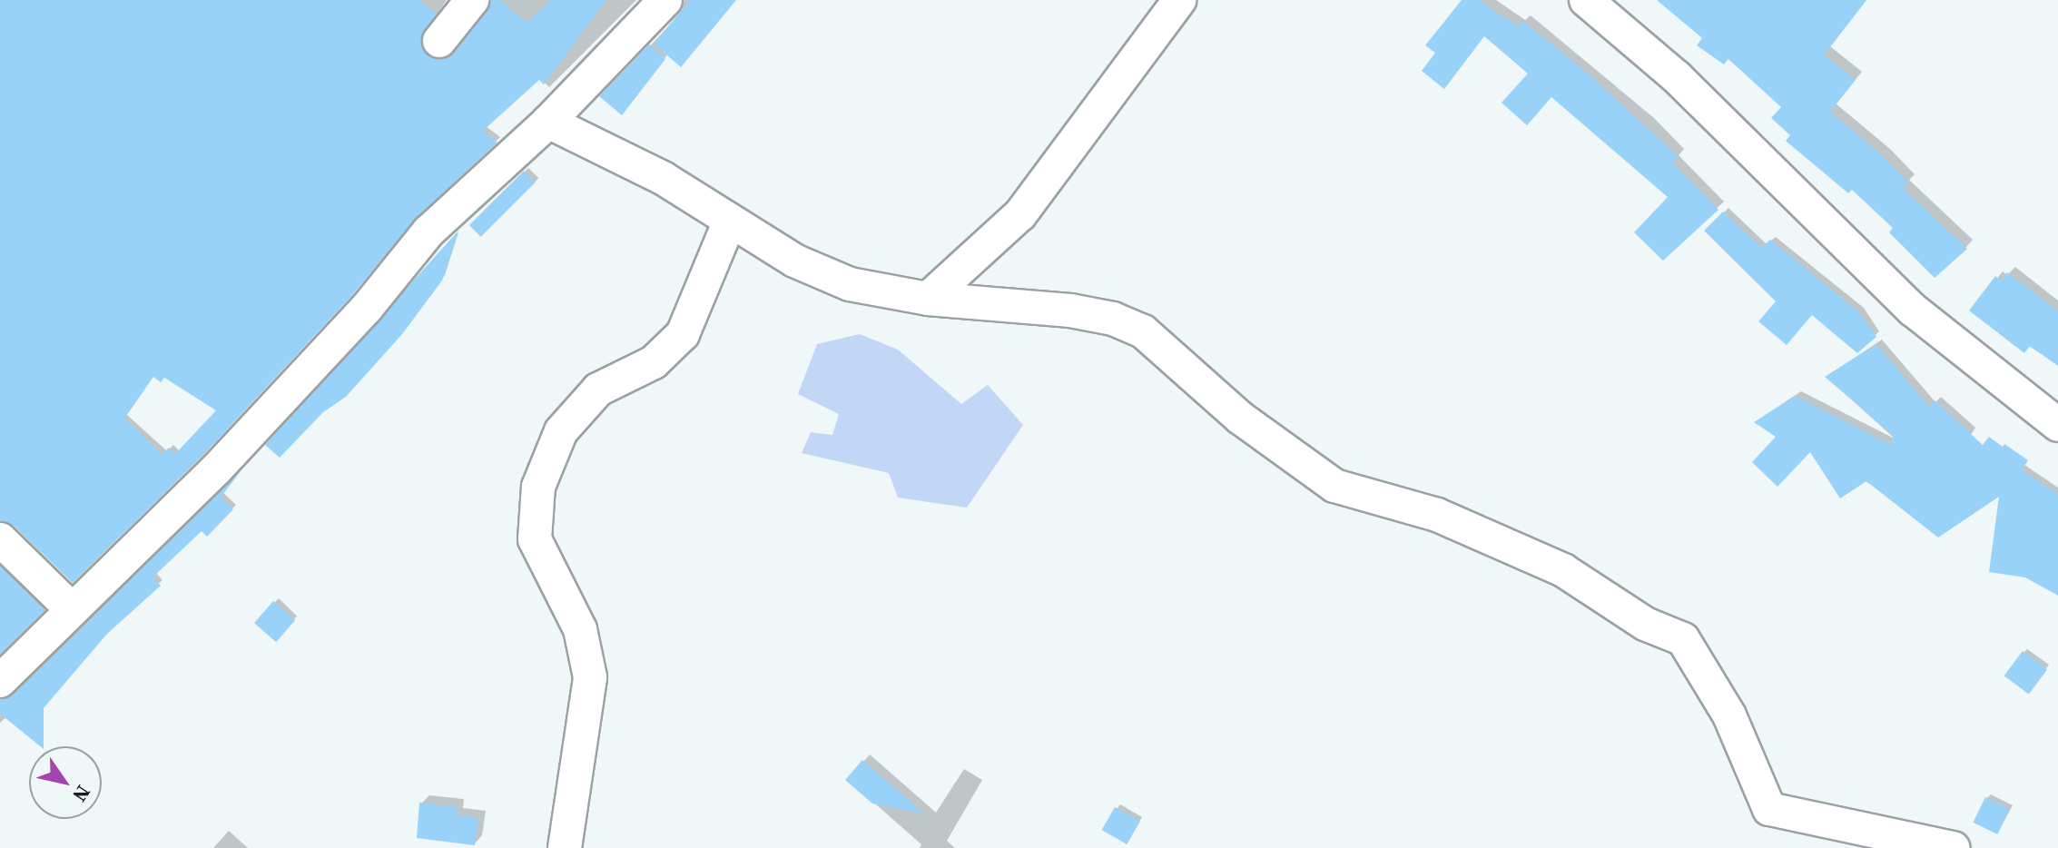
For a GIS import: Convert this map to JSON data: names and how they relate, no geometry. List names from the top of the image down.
{
  "north": "bottom right"
}
